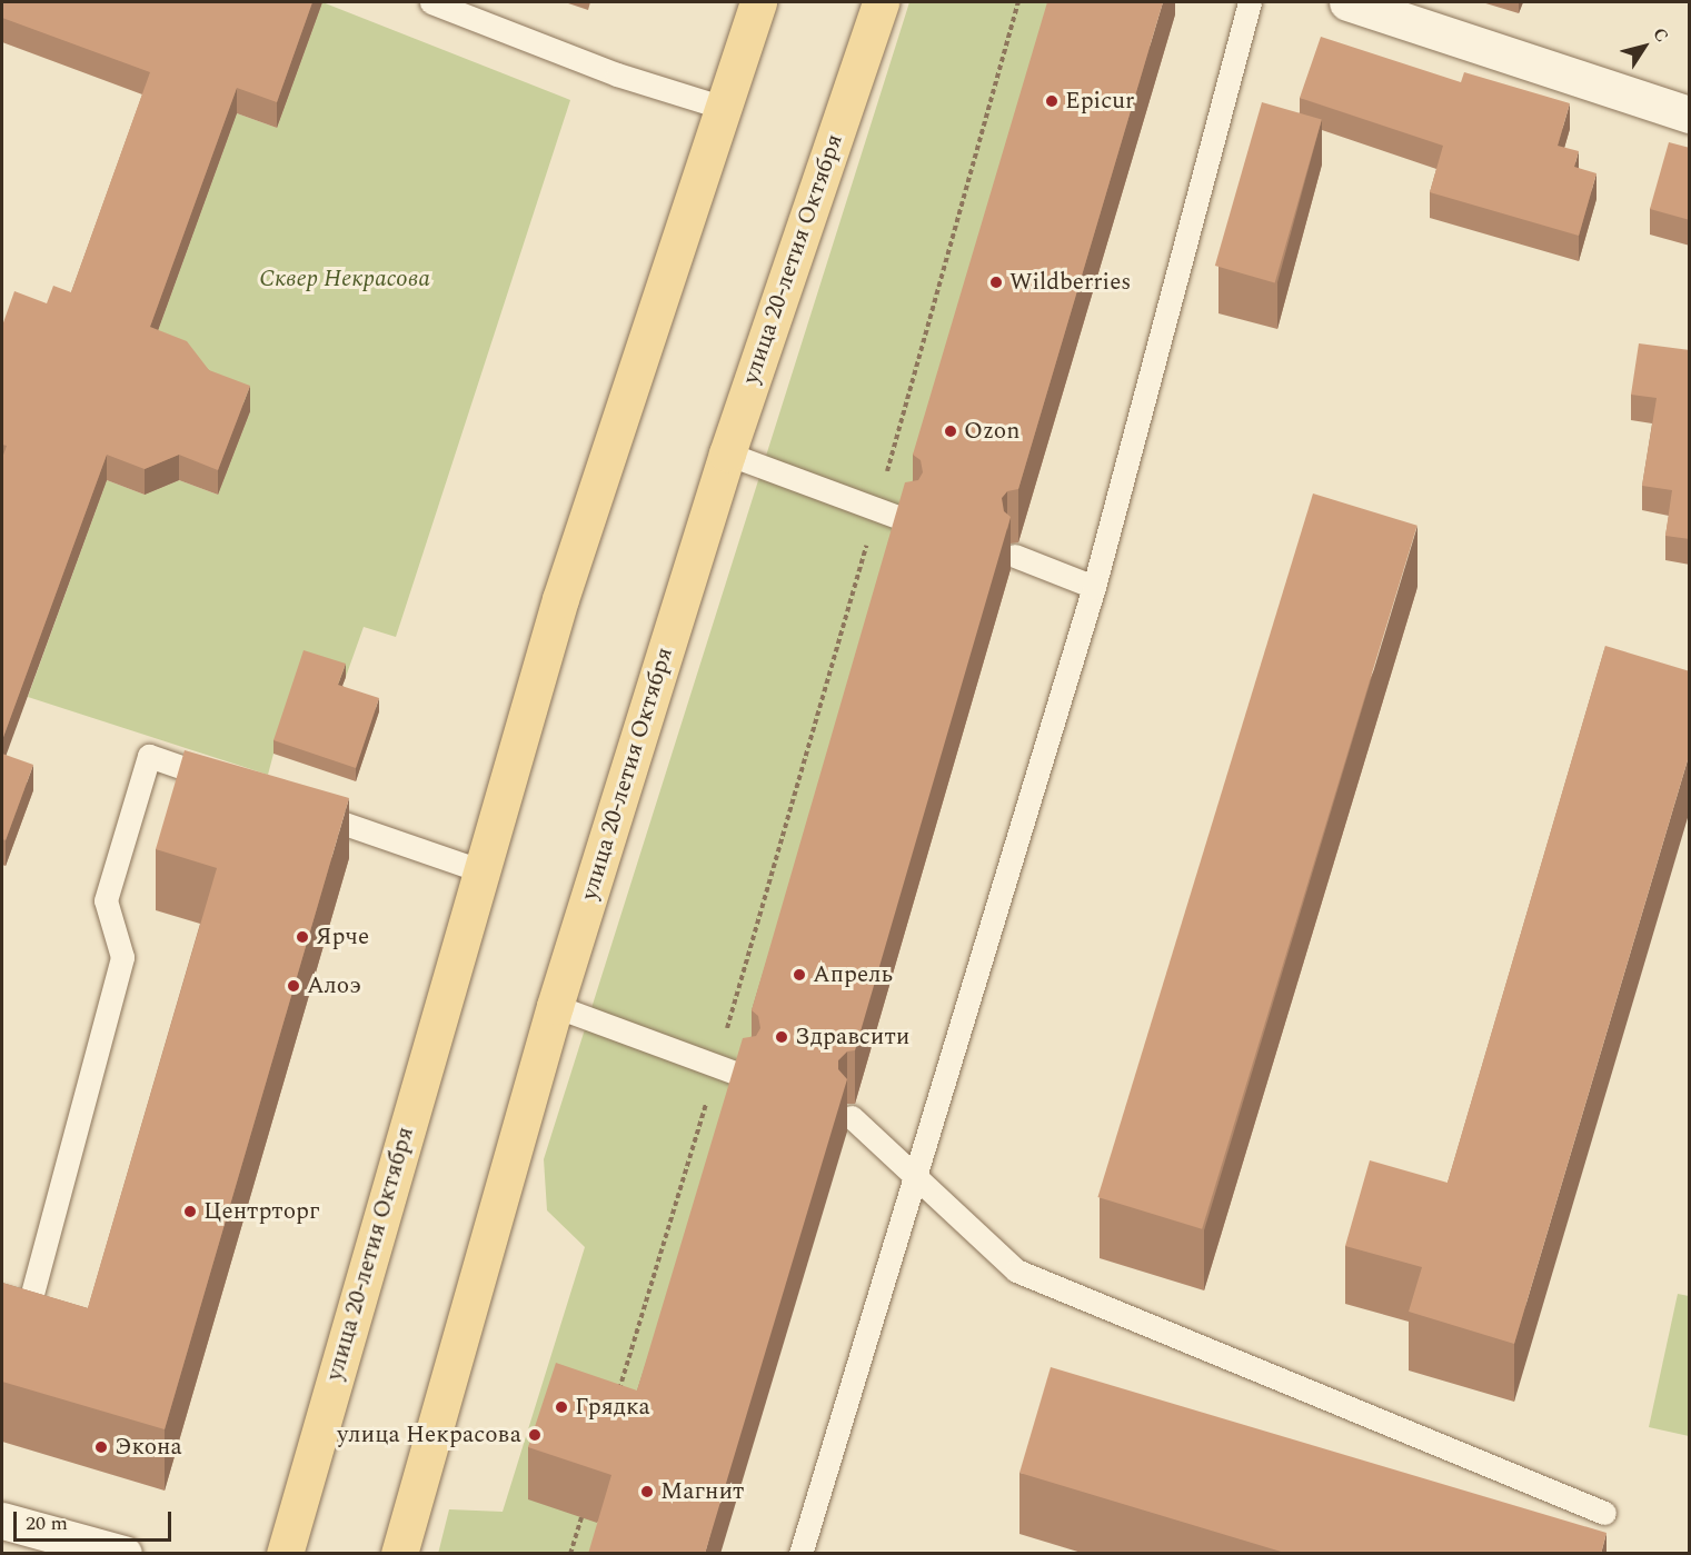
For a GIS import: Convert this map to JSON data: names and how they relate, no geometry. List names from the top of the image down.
{
  "streets": {
    "main road": ["улица 20-летия Октября"]
  },
  "parks": ["Сквер Некрасова"],
  "places": [
    "Epicur",
    "Wildberries",
    "Ozon",
    "Ярче",
    "Апрель",
    "Алоэ",
    "Здравсити",
    "Центрторг",
    "Грядка",
    "улица Некрасова",
    "Экона",
    "Магнит"
  ],
  "scale_bar": "20 m",
  "north": "top right"
}
